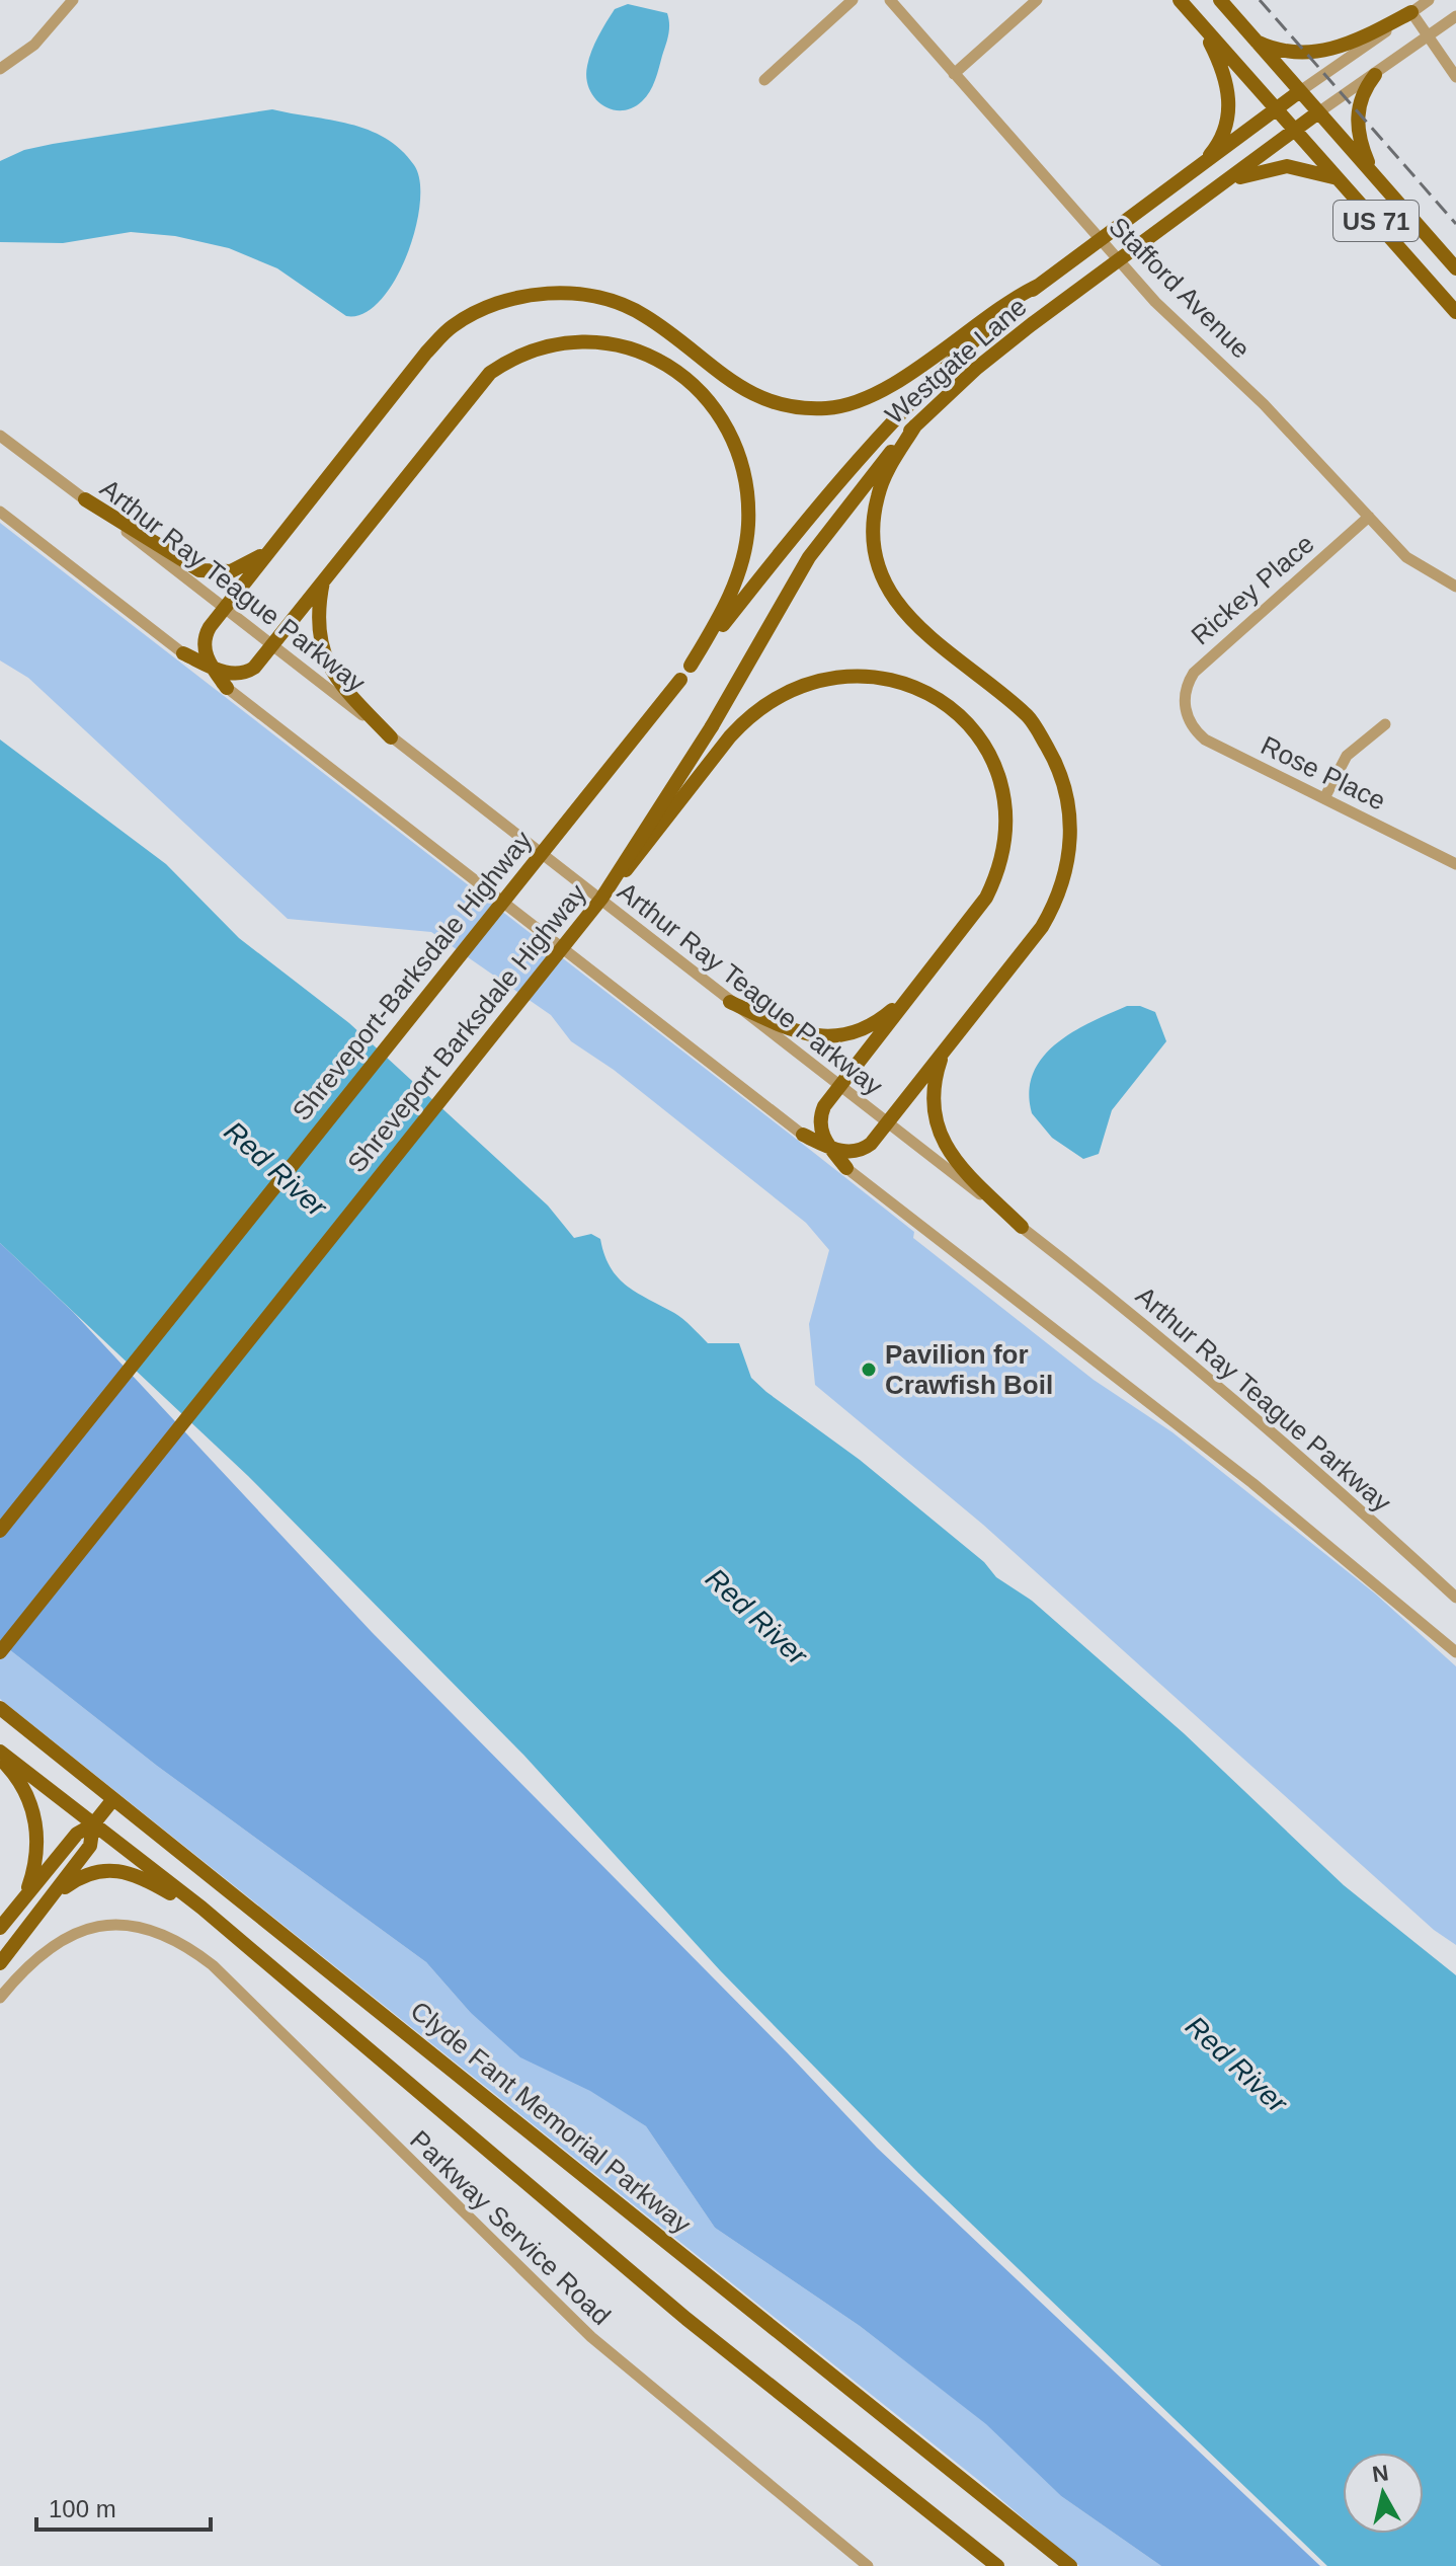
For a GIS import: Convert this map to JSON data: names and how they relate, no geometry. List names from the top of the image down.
{
  "streets": {
    "main road": [
      "US 71",
      "Westgate Lane",
      "Shreveport-Barksdale Highway",
      "Shreveport Barksdale Highway",
      "Clyde Fant Memorial Parkway"
    ],
    "street": [
      "Stafford Avenue",
      "Arthur Ray Teague Parkway",
      "Rickey Place",
      "Rose Place",
      "Parkway Service Road"
    ]
  },
  "crossings": [
    ["US 71", "Westgate Lane"],
    ["Stafford Avenue", "Westgate Lane"],
    ["Stafford Avenue", "Rickey Place"],
    ["Westgate Lane", "Shreveport-Barksdale Highway"],
    ["Westgate Lane", "Shreveport Barksdale Highway"],
    ["Rickey Place", "Rose Place"]
  ],
  "water": ["Red River"],
  "places": ["Pavilion for Crawfish Boil"],
  "scale_bar": "100 m",
  "north": "top"
}
